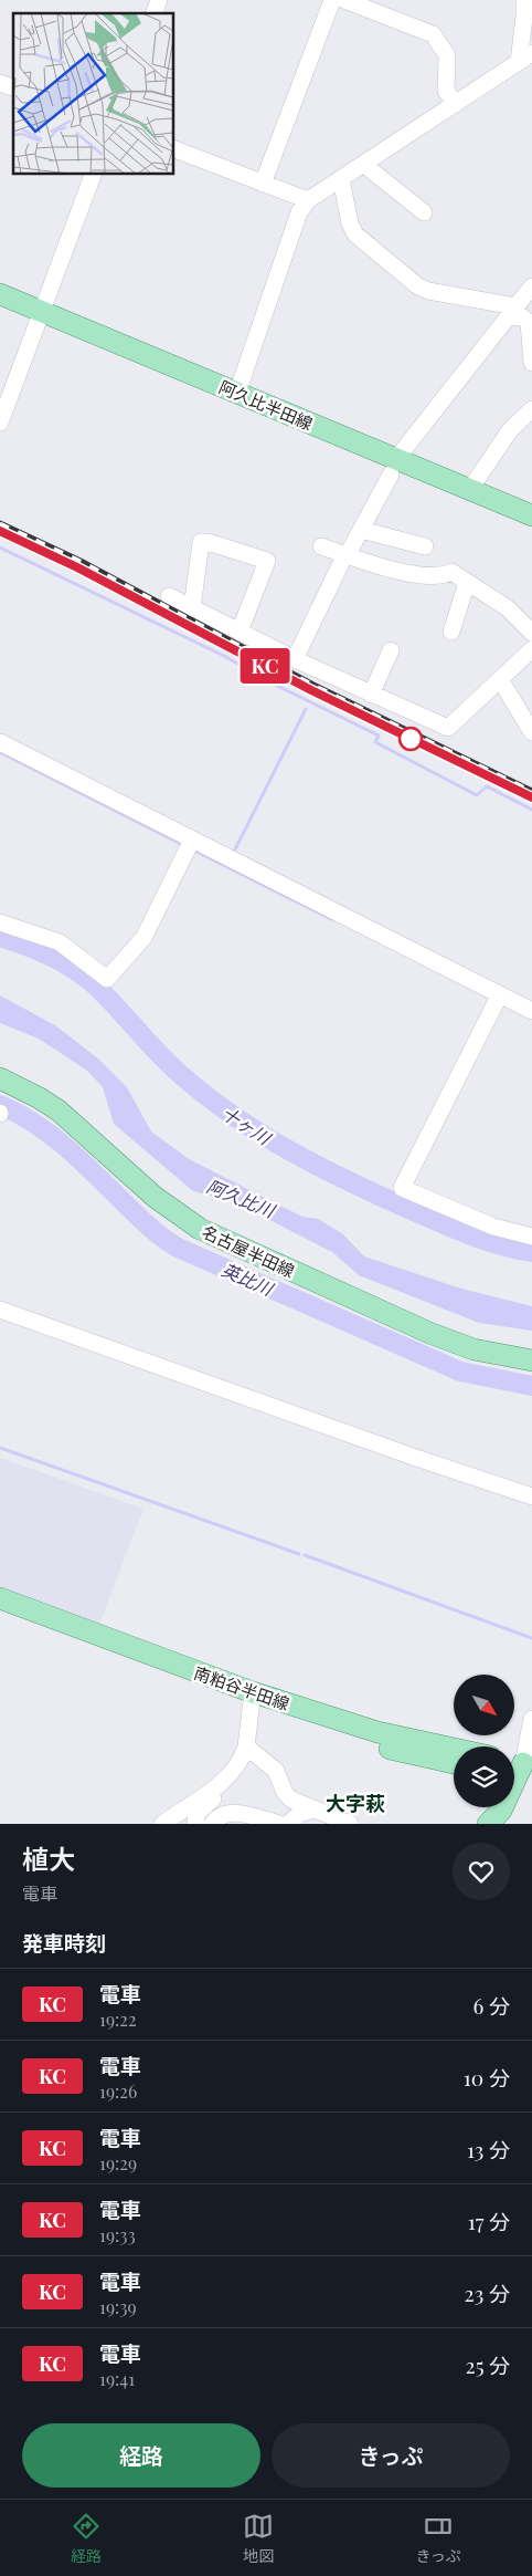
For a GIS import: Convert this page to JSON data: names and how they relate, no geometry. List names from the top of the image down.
{
  "streets": {
    "main road": ["阿久比半田線", "名古屋半田線", "南粕谷半田線"]
  },
  "districts": ["大字萩"],
  "water": ["十ヶ川", "阿久比川", "英比川"],
  "north": "bottom right",
  "page": {
    "on_map": "KC",
    "heading": [
      ["植大", "電車"],
      "発車時刻"
    ],
    "list": [
      {
        "mark": "KC",
        "name": "電車",
        "note": "19:22",
        "value": "6 分"
      },
      {
        "mark": "KC",
        "name": "電車",
        "note": "19:26",
        "value": "10 分"
      },
      {
        "mark": "KC",
        "name": "電車",
        "note": "19:29",
        "value": "13 分"
      },
      {
        "mark": "KC",
        "name": "電車",
        "note": "19:33",
        "value": "17 分"
      },
      {
        "mark": "KC",
        "name": "電車",
        "note": "19:39",
        "value": "23 分"
      },
      {
        "mark": "KC",
        "name": "電車",
        "note": "19:41",
        "value": "25 分"
      }
    ],
    "buttons": ["経路", "きっぷ"],
    "tabs": ["経路", "地図", "きっぷ"]
  }
}
